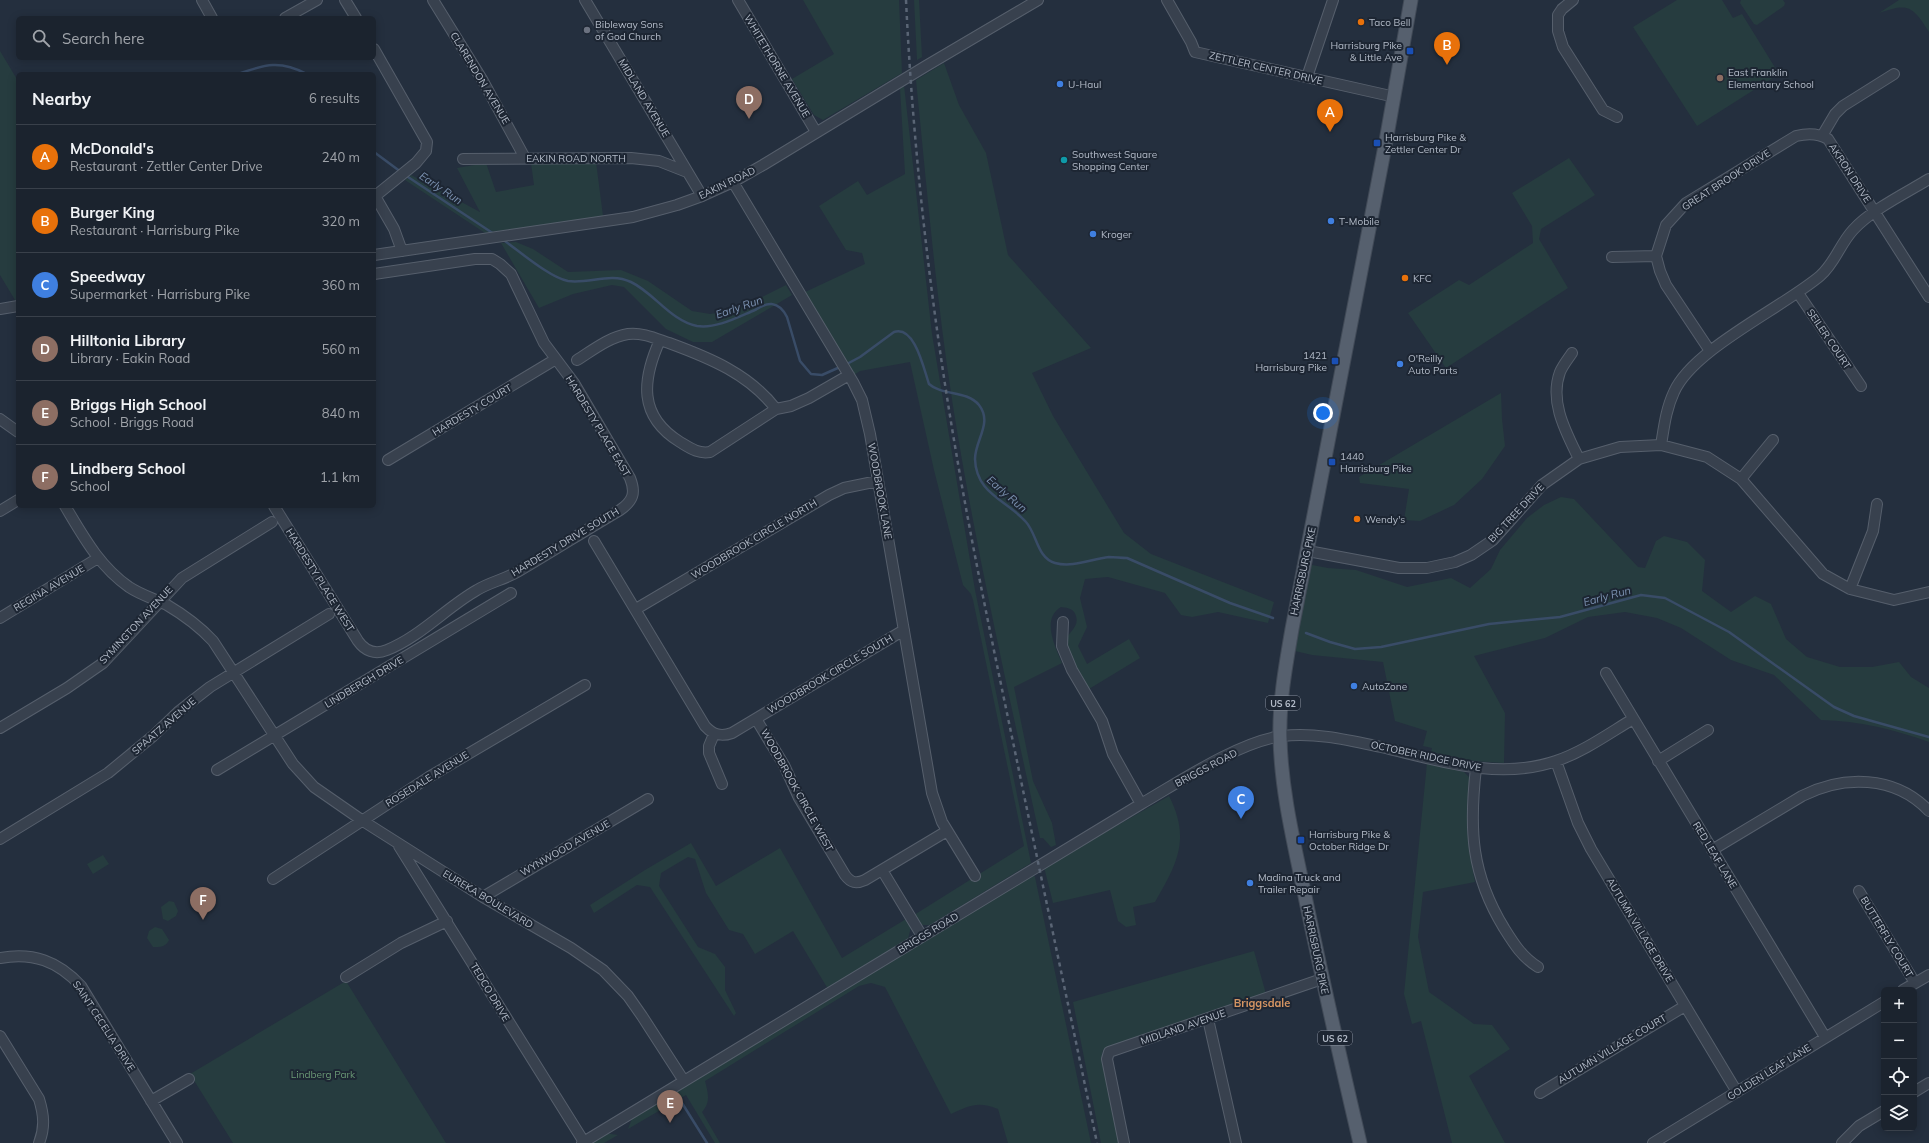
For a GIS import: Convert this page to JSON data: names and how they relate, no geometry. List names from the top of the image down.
{
  "streets": {
    "main road": ["HARRISBURG PIKE", "US 62"],
    "street": [
      "WHITETHORNE AVENUE",
      "ZETTLER CENTER DRIVE",
      "CLARENDON AVENUE",
      "MIDLAND AVENUE",
      "EAKIN ROAD NORTH",
      "AKRON DRIVE",
      "GREAT BROOK DRIVE",
      "EAKIN ROAD",
      "SEILER COURT",
      "HARDESTY COURT",
      "HARDESTY PLACE EAST",
      "WOODBROOK LANE",
      "BIG TREE DRIVE",
      "WOODBROOK CIRCLE NORTH",
      "HARDESTY DRIVE SOUTH",
      "HARDESTY PLACE WEST",
      "REGINA AVENUE",
      "SYMINGTON AVENUE",
      "WOODBROOK CIRCLE SOUTH",
      "LINDBERGH DRIVE",
      "SPAATZ AVENUE",
      "OCTOBER RIDGE DRIVE",
      "BRIGGS ROAD",
      "ROSEDALE AVENUE",
      "WOODBROOK CIRCLE WEST",
      "WYNWOOD AVENUE",
      "RED LEAF LANE",
      "EUREKA BOULEVARD",
      "AUTUMN VILLAGE DRIVE",
      "BUTTERFLY COURT",
      "TEDCO DRIVE",
      "SAINT CECELIA DRIVE",
      "AUTUMN VILLAGE COURT",
      "GOLDEN LEAF LANE"
    ]
  },
  "crossings": [
    ["WHITETHORNE AVENUE", "EAKIN ROAD"],
    ["ZETTLER CENTER DRIVE", "HARRISBURG PIKE"],
    ["CLARENDON AVENUE", "EAKIN ROAD NORTH"],
    ["MIDLAND AVENUE", "EAKIN ROAD NORTH"],
    ["MIDLAND AVENUE", "EAKIN ROAD"],
    ["MIDLAND AVENUE", "HARRISBURG PIKE"],
    ["AKRON DRIVE", "GREAT BROOK DRIVE"],
    ["EAKIN ROAD", "WOODBROOK LANE"],
    ["HARDESTY COURT", "HARDESTY PLACE EAST"],
    ["HARDESTY PLACE EAST", "HARDESTY DRIVE SOUTH"],
    ["WOODBROOK LANE", "WOODBROOK CIRCLE NORTH"],
    ["WOODBROOK LANE", "WOODBROOK CIRCLE SOUTH"],
    ["BIG TREE DRIVE", "HARRISBURG PIKE"],
    ["HARDESTY DRIVE SOUTH", "HARDESTY PLACE WEST"],
    ["HARRISBURG PIKE", "OCTOBER RIDGE DRIVE"],
    ["HARRISBURG PIKE", "BRIGGS ROAD"],
    ["REGINA AVENUE", "EUREKA BOULEVARD"],
    ["SYMINGTON AVENUE", "EUREKA BOULEVARD"],
    ["WOODBROOK CIRCLE SOUTH", "WOODBROOK CIRCLE WEST"],
    ["LINDBERGH DRIVE", "EUREKA BOULEVARD"],
    ["SPAATZ AVENUE", "EUREKA BOULEVARD"],
    ["OCTOBER RIDGE DRIVE", "BRIGGS ROAD"],
    ["OCTOBER RIDGE DRIVE", "RED LEAF LANE"],
    ["OCTOBER RIDGE DRIVE", "AUTUMN VILLAGE DRIVE"],
    ["BRIGGS ROAD", "EUREKA BOULEVARD"],
    ["BRIGGS ROAD", "TEDCO DRIVE"],
    ["ROSEDALE AVENUE", "EUREKA BOULEVARD"],
    ["WYNWOOD AVENUE", "EUREKA BOULEVARD"],
    ["RED LEAF LANE", "GOLDEN LEAF LANE"],
    ["EUREKA BOULEVARD", "TEDCO DRIVE"],
    ["AUTUMN VILLAGE DRIVE", "AUTUMN VILLAGE COURT"],
    ["AUTUMN VILLAGE DRIVE", "GOLDEN LEAF LANE"]
  ],
  "districts": ["Briggsdale"],
  "water": ["Early Run"],
  "parks": ["Lindberg Park"],
  "places": {
    "other": [
      "Taco Bell",
      "Bibleway Sons of God Church",
      "East Franklin Elementary School",
      "U-Haul",
      "Southwest Square Shopping Center",
      "T-Mobile",
      "Kroger",
      "KFC",
      "O'Reilly Auto Parts",
      "Wendy's",
      "AutoZone",
      "Madina Truck and Trailer Repair"
    ],
    "transit": [
      "Harrisburg Pike & Little Ave",
      "Harrisburg Pike & Zettler Center Dr",
      "1421 Harrisburg Pike",
      "1440 Harrisburg Pike",
      "Harrisburg Pike & October Ridge Dr"
    ]
  },
  "page": {
    "search": "Search here",
    "pins": [
      "B",
      "D",
      "A",
      "C",
      "F",
      "E"
    ],
    "heading": ["Nearby", "6 results"],
    "list": [
      {
        "mark": "A",
        "name": "McDonald's",
        "note": "Restaurant · Zettler Center Drive",
        "value": "240 m"
      },
      {
        "mark": "B",
        "name": "Burger King",
        "note": "Restaurant · Harrisburg Pike",
        "value": "320 m"
      },
      {
        "mark": "C",
        "name": "Speedway",
        "note": "Supermarket · Harrisburg Pike",
        "value": "360 m"
      },
      {
        "mark": "D",
        "name": "Hilltonia Library",
        "note": "Library · Eakin Road",
        "value": "560 m"
      },
      {
        "mark": "E",
        "name": "Briggs High School",
        "note": "School · Briggs Road",
        "value": "840 m"
      },
      {
        "mark": "F",
        "name": "Lindberg School",
        "note": "School",
        "value": "1.1 km"
      }
    ],
    "map_buttons": ["+", "−"]
  }
}
